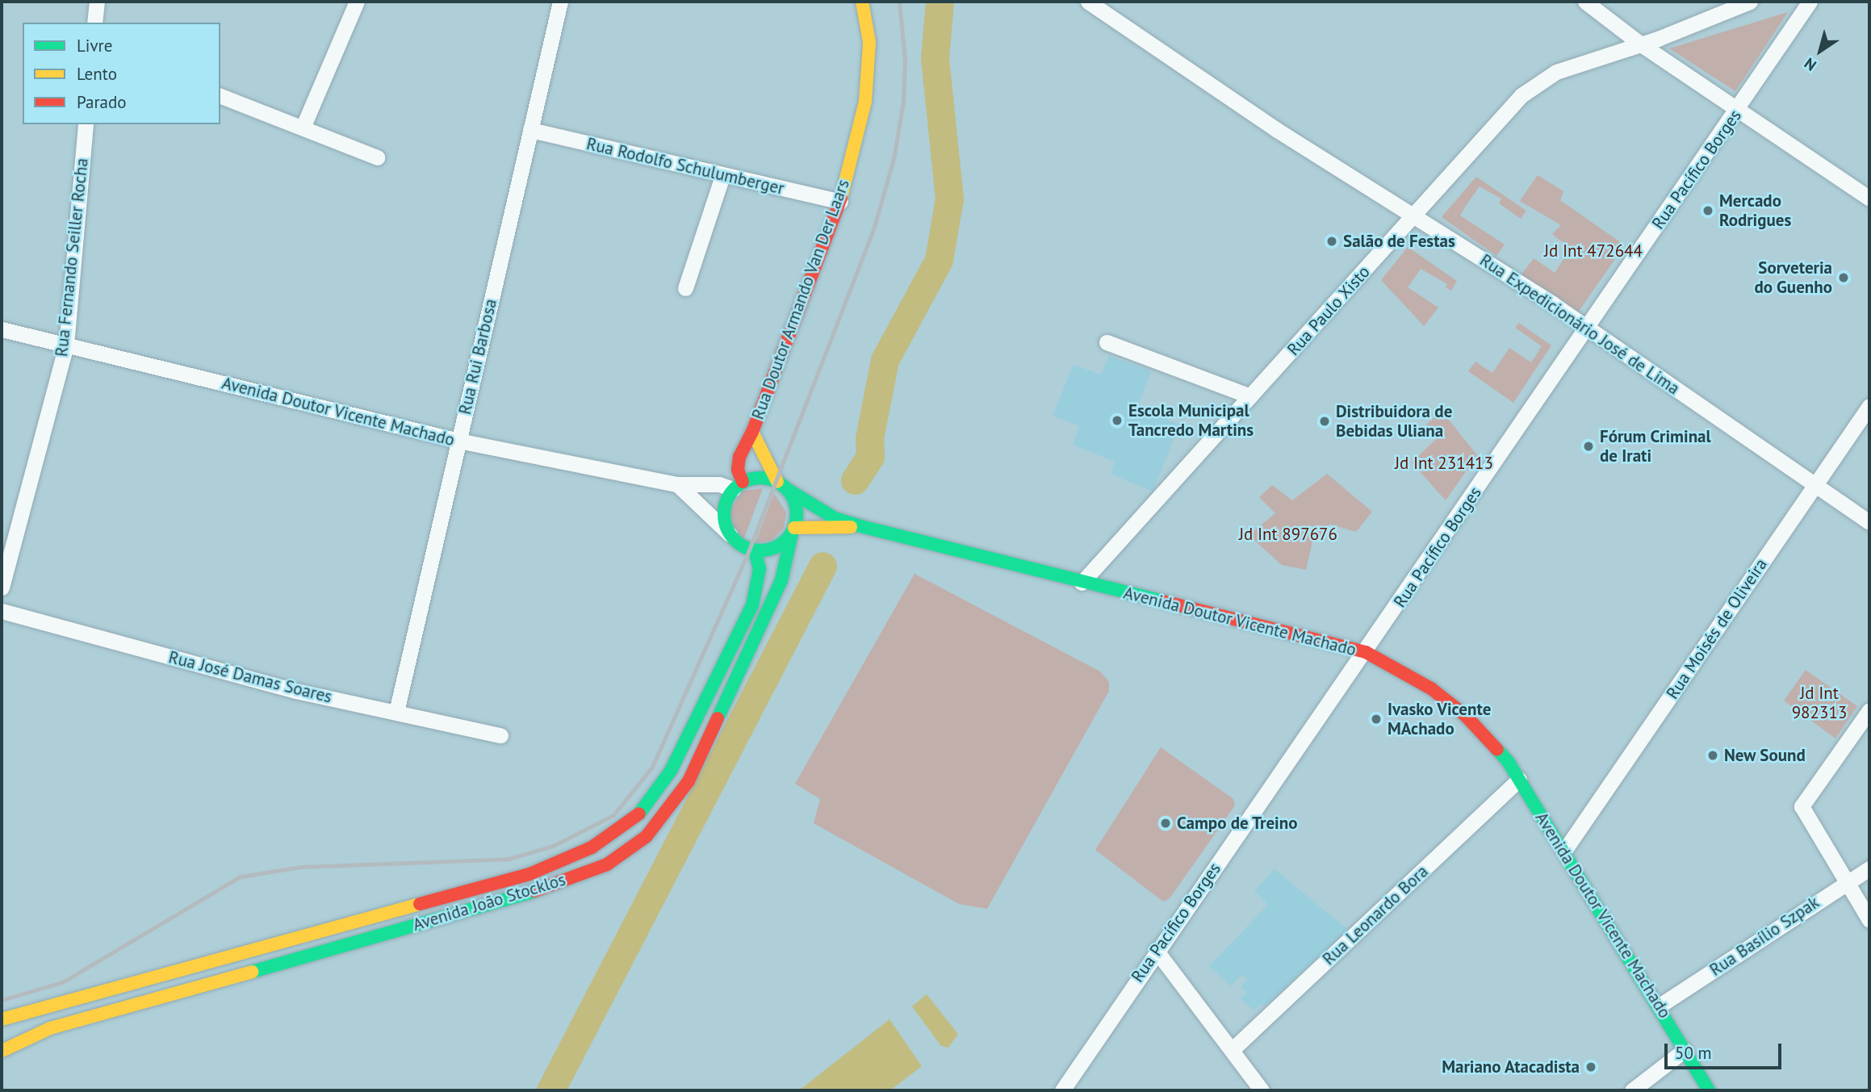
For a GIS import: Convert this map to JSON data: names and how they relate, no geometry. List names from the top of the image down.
{
  "streets": {
    "main road": ["Rua Doutor Armando Van Der Laars", "Avenida Doutor Vicente Machado", "Avenida João Stocklos"],
    "street": [
      "Rua Rodolfo Schulumberger",
      "Rua Pacífico Borges",
      "Rua Fernando Seiller Rocha",
      "Rua Paulo Xisto",
      "Rua Expedicionário José de Lima",
      "Rua Rui Barbosa",
      "Rua Moisés de Oliveira",
      "Rua José Damas Soares",
      "Rua Leonardo Bora",
      "Rua Basílio Szpak"
    ]
  },
  "crossings": [
    ["Rua Rodolfo Schulumberger", "Rua Doutor Armando Van Der Laars"],
    ["Rua Rodolfo Schulumberger", "Rua Rui Barbosa"],
    ["Rua Pacífico Borges", "Rua Expedicionário José de Lima"],
    ["Rua Pacífico Borges", "Avenida Doutor Vicente Machado"],
    ["Rua Fernando Seiller Rocha", "Avenida Doutor Vicente Machado"],
    ["Rua Doutor Armando Van Der Laars", "Avenida Doutor Vicente Machado"],
    ["Rua Doutor Armando Van Der Laars", "Avenida João Stocklos"],
    ["Rua Paulo Xisto", "Rua Expedicionário José de Lima"],
    ["Rua Paulo Xisto", "Avenida Doutor Vicente Machado"],
    ["Rua Expedicionário José de Lima", "Rua Moisés de Oliveira"],
    ["Rua Rui Barbosa", "Avenida Doutor Vicente Machado"],
    ["Rua Rui Barbosa", "Rua José Damas Soares"],
    ["Avenida Doutor Vicente Machado", "Rua Moisés de Oliveira"],
    ["Avenida Doutor Vicente Machado", "Avenida João Stocklos"],
    ["Avenida Doutor Vicente Machado", "Rua Leonardo Bora"],
    ["Avenida Doutor Vicente Machado", "Rua Basílio Szpak"]
  ],
  "parks": [
    "Jd Int 472644",
    "Jd Int 231413",
    "Jd Int 897676",
    "Jd Int 982313"
  ],
  "places": [
    "Mercado Rodrigues",
    "Salão de Festas",
    "Sorveteria do Guenho",
    "Escola Municipal Tancredo Martins",
    "Distribuidora de Bebidas Uliana",
    "Fórum Criminal de Irati",
    "Ivasko Vicente MAchado",
    "New Sound",
    "Campo de Treino",
    "Mariano Atacadista"
  ],
  "legend": ["Livre", "Lento", "Parado"],
  "scale_bar": "50 m",
  "north": "bottom left"
}
